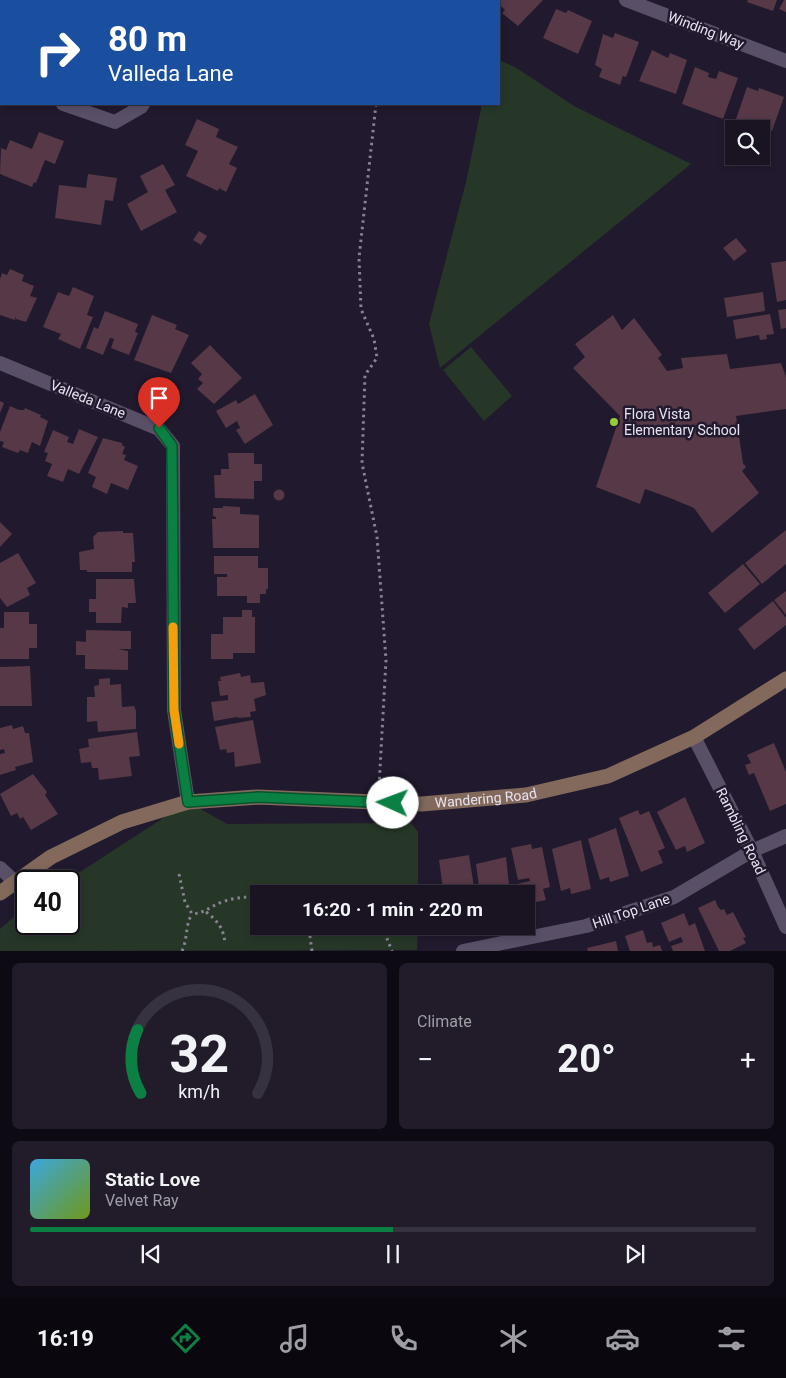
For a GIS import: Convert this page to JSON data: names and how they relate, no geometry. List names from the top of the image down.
{
  "streets": {
    "street": [
      "Winding Way",
      "Valleda Lane",
      "Wandering Road",
      "Rambling Road",
      "Hill Top Lane"
    ]
  },
  "crossings": [
    ["Valleda Lane", "Wandering Road"],
    ["Wandering Road", "Rambling Road"],
    ["Rambling Road", "Hill Top Lane"]
  ],
  "places": ["Flora Vista Elementary School"],
  "page": {
    "turn": ["80 m", "Valleda Lane"],
    "limit": "40",
    "trip": "16:20 · 1 min · 220 m",
    "tile": "Climate",
    "heat": ["−", "20°", "+"],
    "song": ["Static Love", "Velvet Ray"],
    "tabs": "16:19",
    "gauge": ["32", "km/h"]
  }
}
